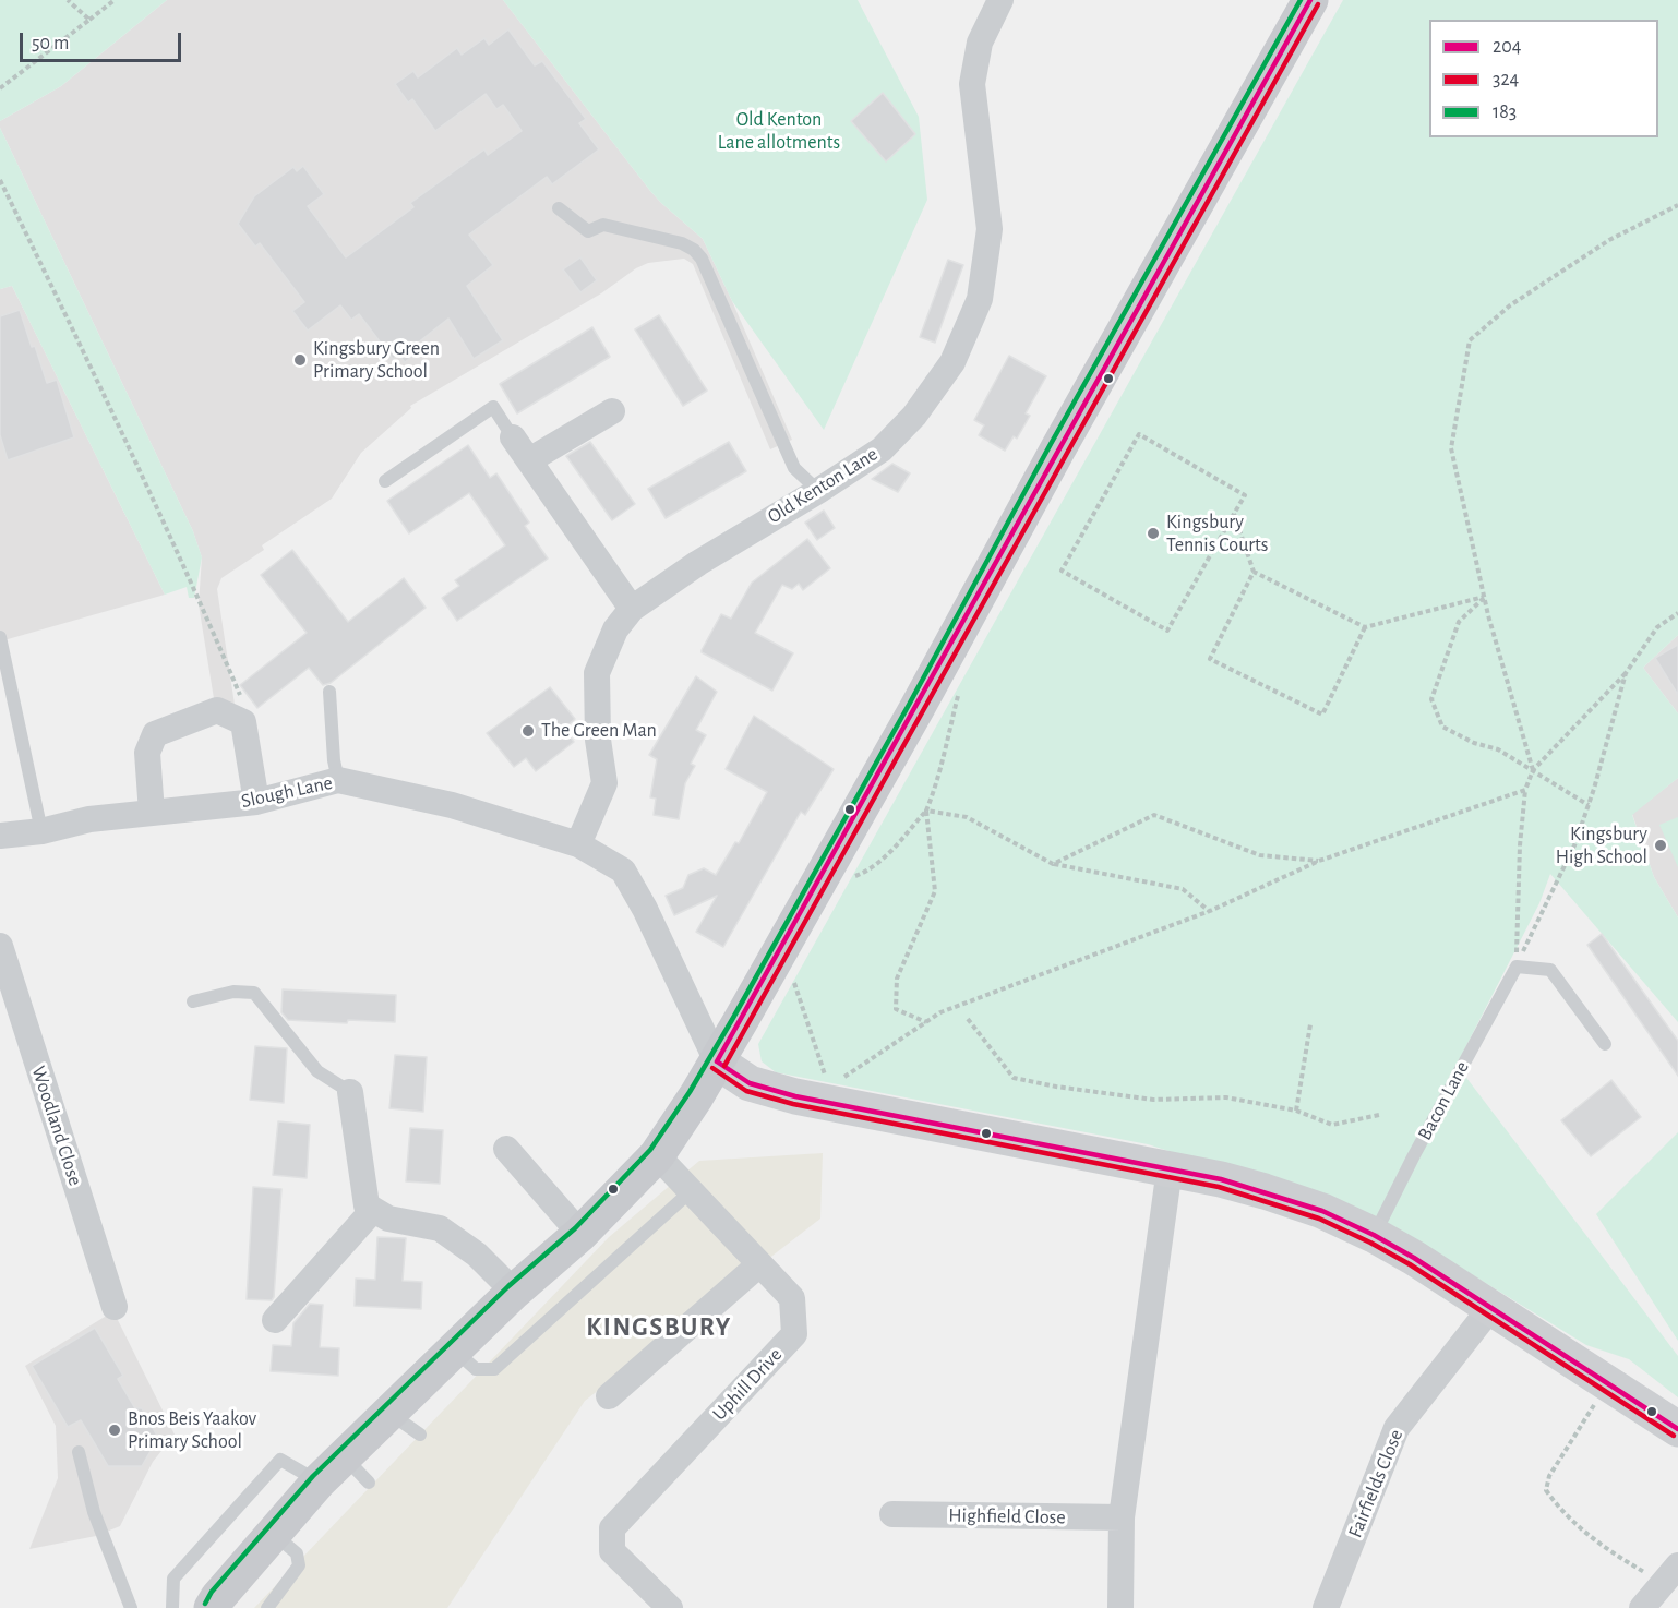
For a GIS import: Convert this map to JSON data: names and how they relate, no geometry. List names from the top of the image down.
{
  "streets": {
    "street": [
      "Old Kenton Lane",
      "Slough Lane",
      "Woodland Close",
      "Uphill Drive",
      "Fairfields Close",
      "Highfield Close"
    ],
    "lane": ["Bacon Lane"]
  },
  "crossings": [
    ["Old Kenton Lane", "Slough Lane"]
  ],
  "districts": ["KINGSBURY"],
  "parks": ["Old Kenton Lane allotments"],
  "places": [
    "Kingsbury Green Primary School",
    "Kingsbury Tennis Courts",
    "The Green Man",
    "Kingsbury High School",
    "Bnos Beis Yaakov Primary School"
  ],
  "lines": ["transit line 204", "transit line 183", "transit line 324"],
  "legend": ["204", "324", "183"],
  "scale_bar": "50 m"
}
